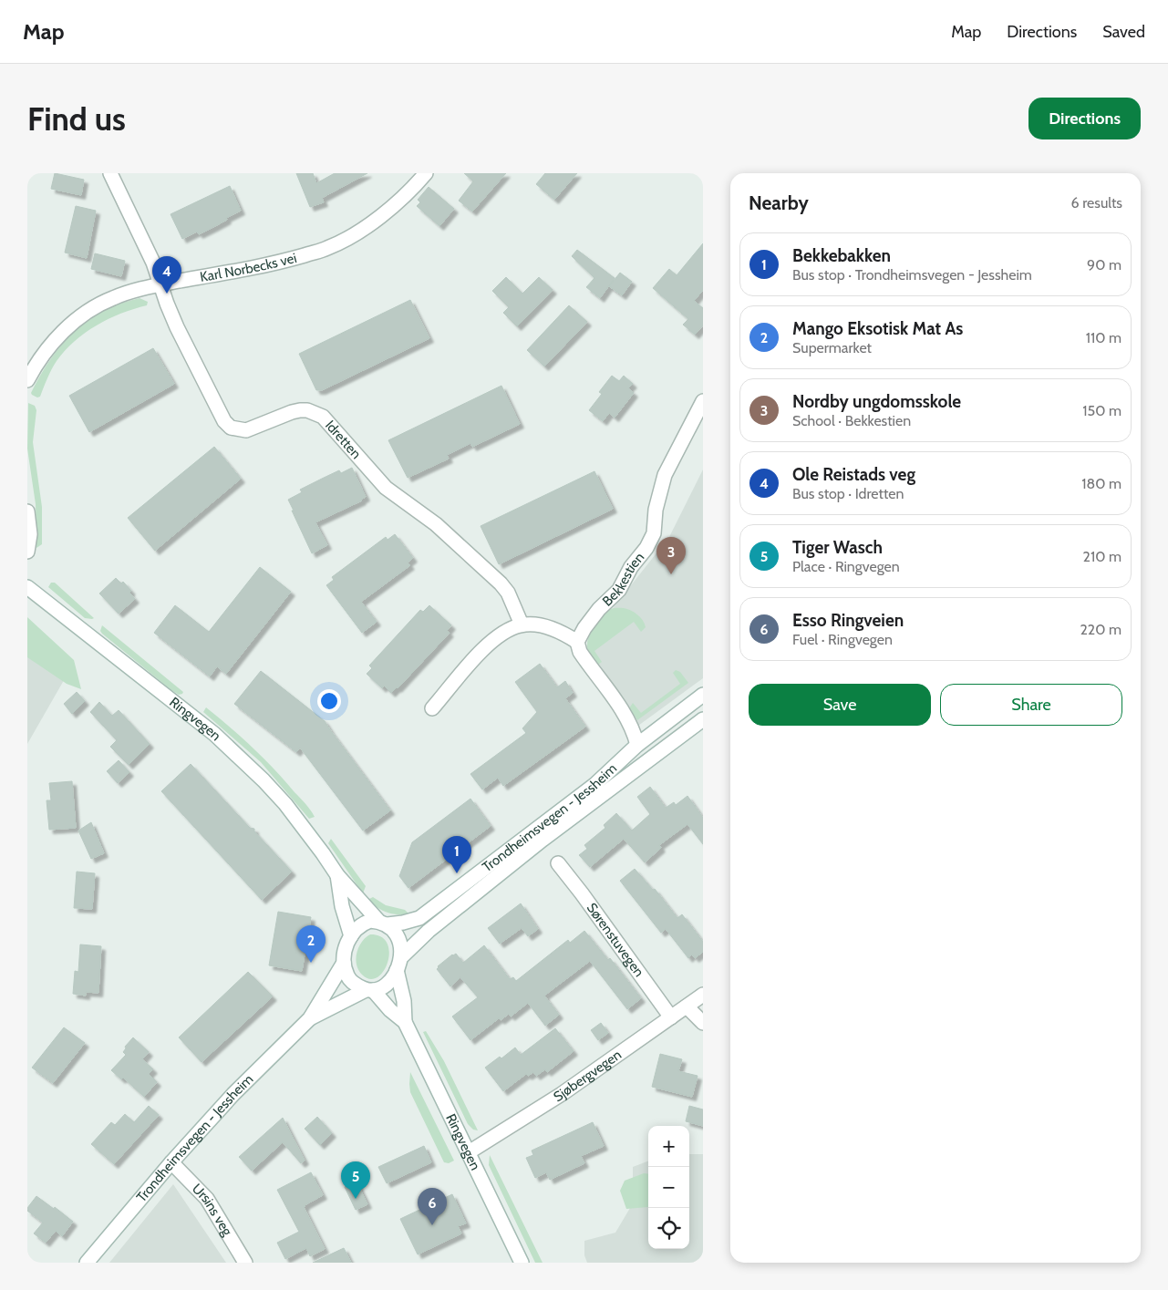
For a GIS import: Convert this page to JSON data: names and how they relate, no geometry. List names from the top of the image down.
{
  "streets": {
    "street": [
      "Karl Norbecks vei",
      "Idretten",
      "Bekkestien",
      "Ringvegen",
      "Trondheimsvegen - Jessheim",
      "Sørenstuvegen",
      "Sjøbergvegen",
      "Ursins veg"
    ]
  },
  "crossings": [
    ["Karl Norbecks vei", "Idretten"],
    ["Ringvegen", "Trondheimsvegen - Jessheim"],
    ["Ringvegen", "Sjøbergvegen"],
    ["Trondheimsvegen - Jessheim", "Ursins veg"],
    ["Sørenstuvegen", "Sjøbergvegen"]
  ],
  "page": {
    "header": "Map",
    "nav": ["Map", "Directions", "Saved"],
    "buttons": [
      "Directions",
      ["Save", "Share"]
    ],
    "title": "Find us",
    "heading": ["Nearby", "6 results"],
    "list": [
      {
        "mark": "1",
        "name": "Bekkebakken",
        "note": "Bus stop · Trondheimsvegen - Jessheim",
        "value": "90 m"
      },
      {
        "mark": "2",
        "name": "Mango Eksotisk Mat As",
        "note": "Supermarket",
        "value": "110 m"
      },
      {
        "mark": "3",
        "name": "Nordby ungdomsskole",
        "note": "School · Bekkestien",
        "value": "150 m"
      },
      {
        "mark": "4",
        "name": "Ole Reistads veg",
        "note": "Bus stop · Idretten",
        "value": "180 m"
      },
      {
        "mark": "5",
        "name": "Tiger Wasch",
        "note": "Place · Ringvegen",
        "value": "210 m"
      },
      {
        "mark": "6",
        "name": "Esso Ringveien",
        "note": "Fuel · Ringvegen",
        "value": "220 m"
      }
    ],
    "pins": [
      "4",
      "3",
      "1",
      "2",
      "5",
      "6"
    ],
    "map_buttons": ["+", "−"]
  }
}
